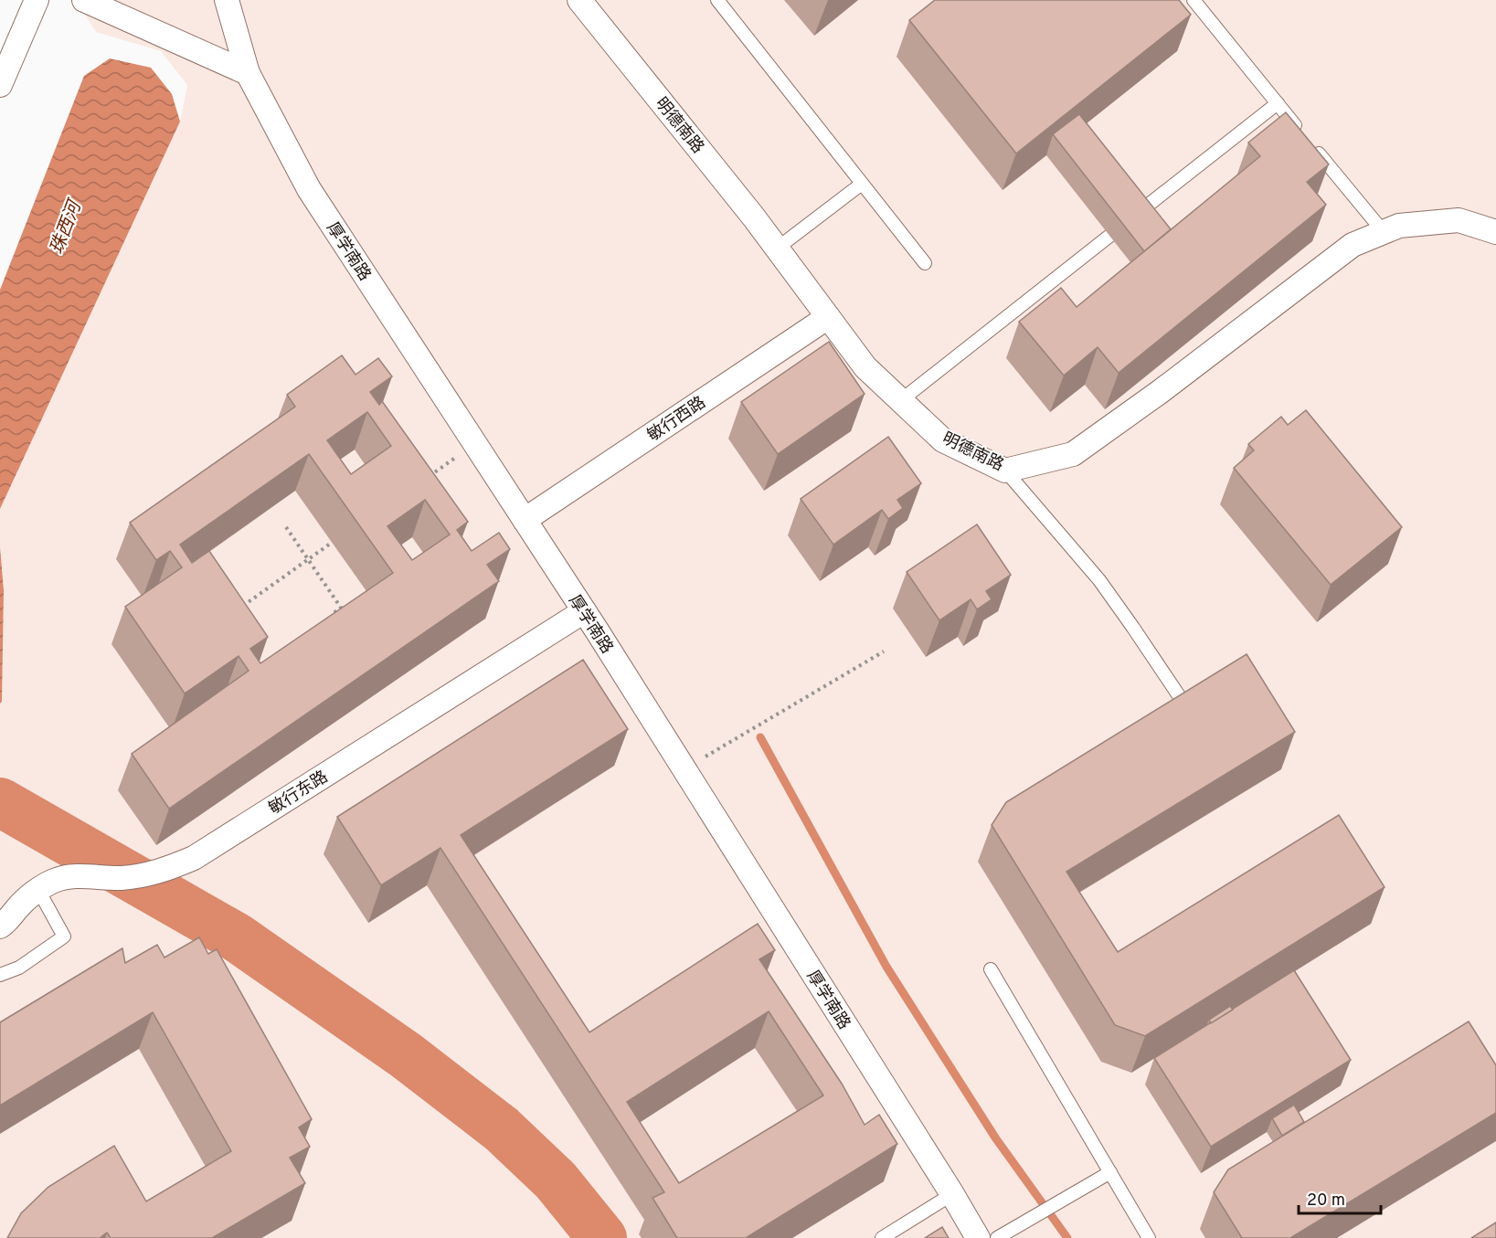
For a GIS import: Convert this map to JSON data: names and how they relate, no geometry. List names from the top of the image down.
{
  "streets": {
    "street": [
      "明德南路",
      "厚学南路",
      "敏行西路",
      "敏行东路"
    ]
  },
  "crossings": [
    ["明德南路", "敏行西路"],
    ["厚学南路", "敏行西路"],
    ["厚学南路", "敏行东路"]
  ],
  "water": ["珠西河"],
  "scale_bar": "20 m"
}
